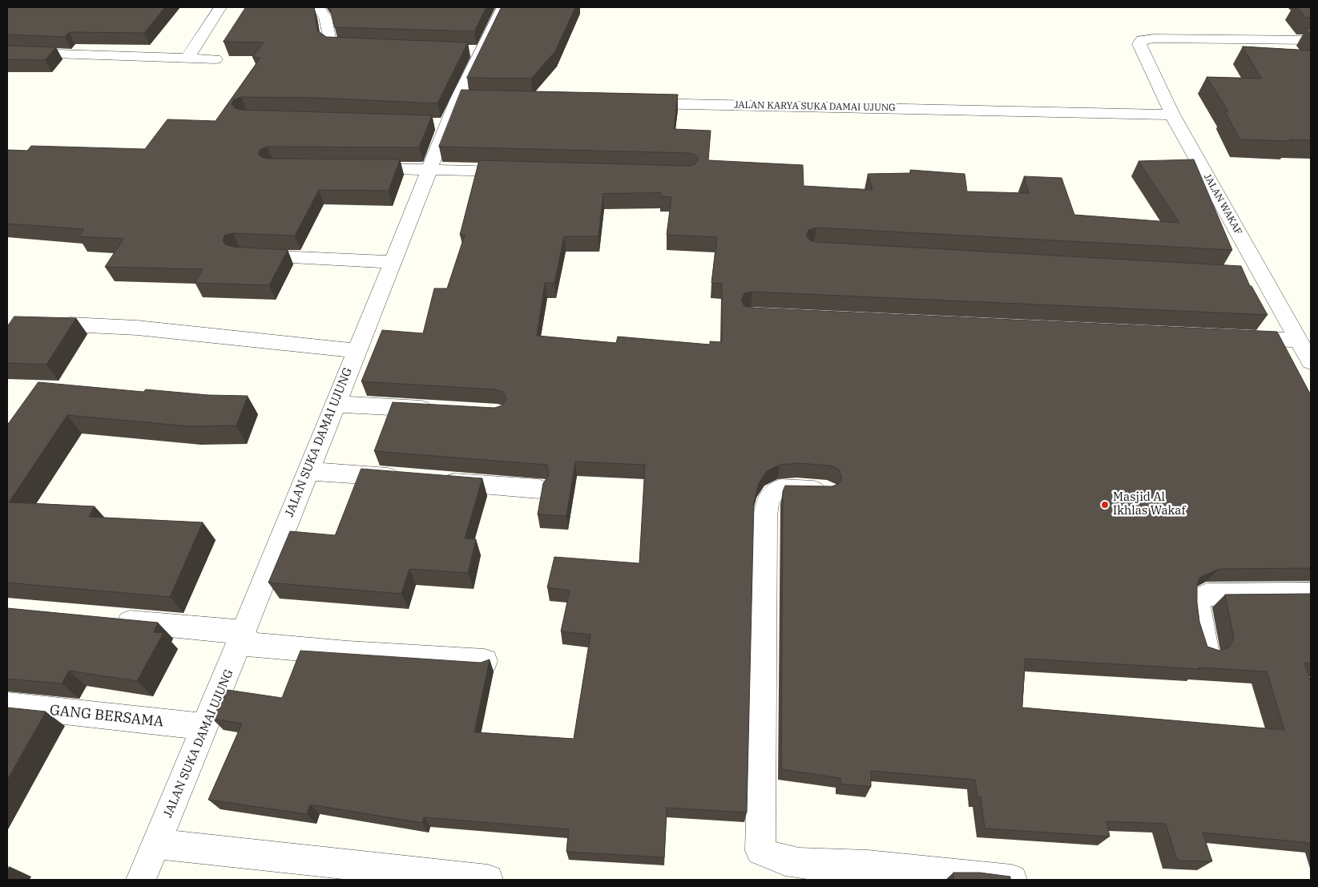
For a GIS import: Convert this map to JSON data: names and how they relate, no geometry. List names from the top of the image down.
{
  "streets": {
    "street": [
      "JALAN KARYA SUKA DAMAI UJUNG",
      "JALAN WAKAF",
      "JALAN SUKA DAMAI UJUNG",
      "GANG BERSAMA"
    ]
  },
  "crossings": [
    ["JALAN KARYA SUKA DAMAI UJUNG", "JALAN WAKAF"],
    ["JALAN SUKA DAMAI UJUNG", "GANG BERSAMA"]
  ],
  "places": ["Masjid Al Ikhlas Wakaf"]
}
